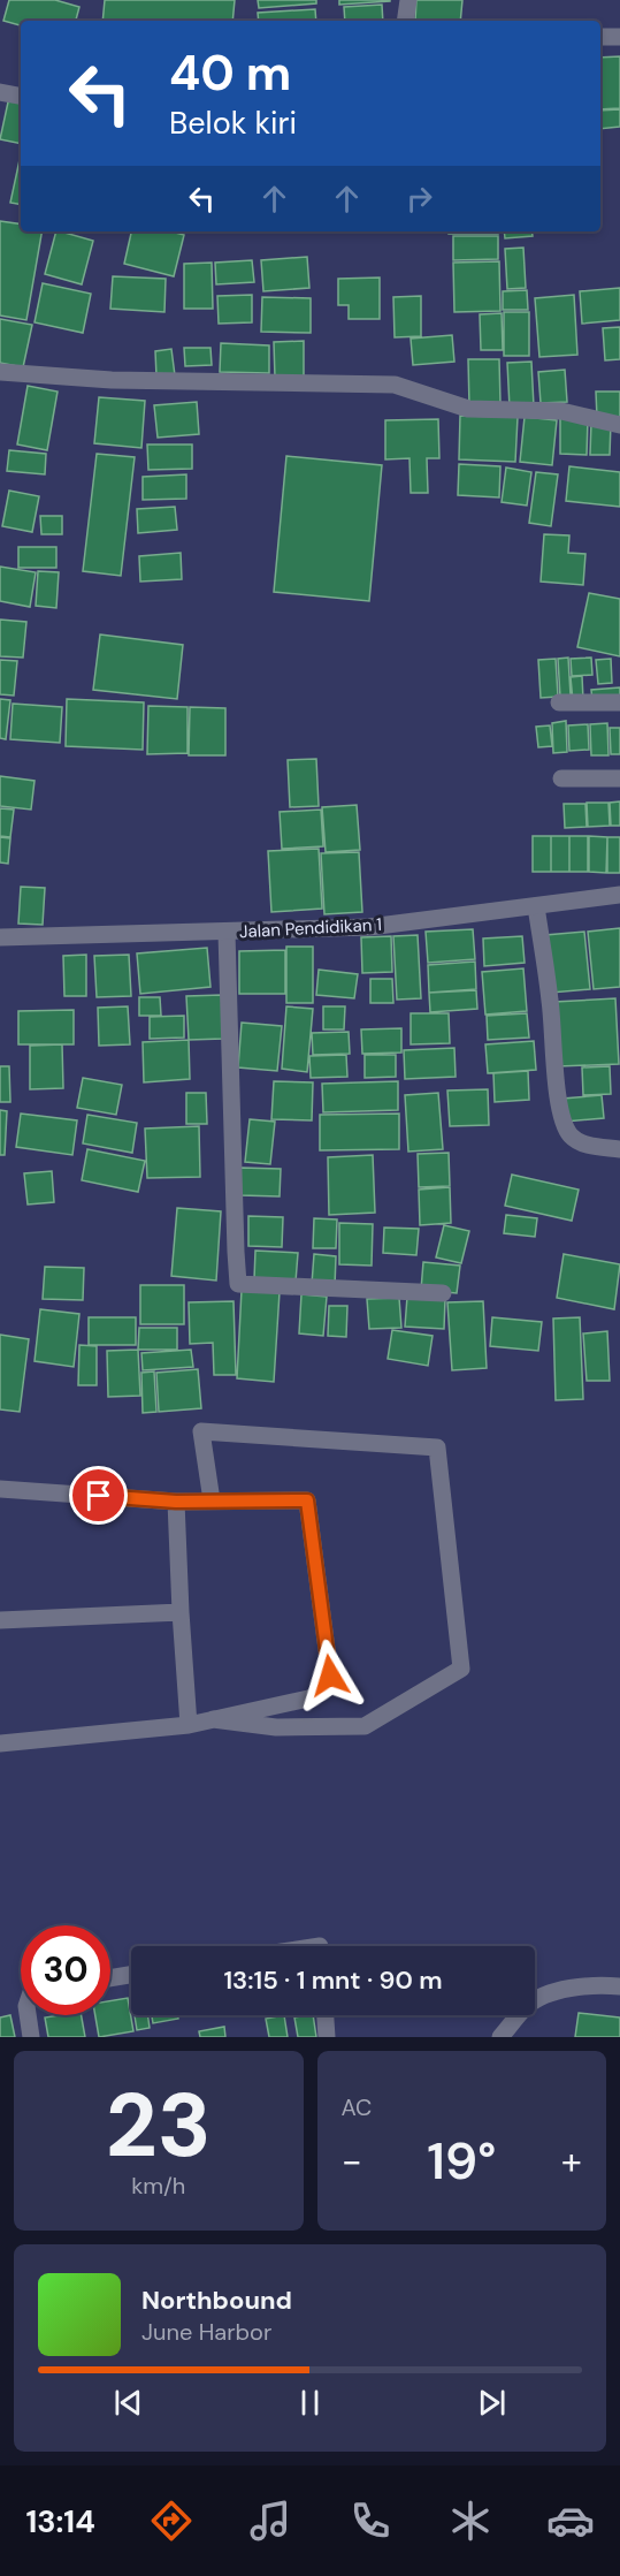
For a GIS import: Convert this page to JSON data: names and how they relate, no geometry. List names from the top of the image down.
{
  "streets": {
    "street": ["Jalan Pendidikan 1"]
  },
  "page": {
    "turn": ["40 m", "Belok kiri"],
    "limit": "30",
    "trip": "13:15 · 1 mnt · 90 m",
    "tile": [
      ["23", "km/h"],
      "AC"
    ],
    "heat": ["−", "19°", "+"],
    "song": ["Northbound", "June Harbor"],
    "tabs": "13:14"
  }
}
